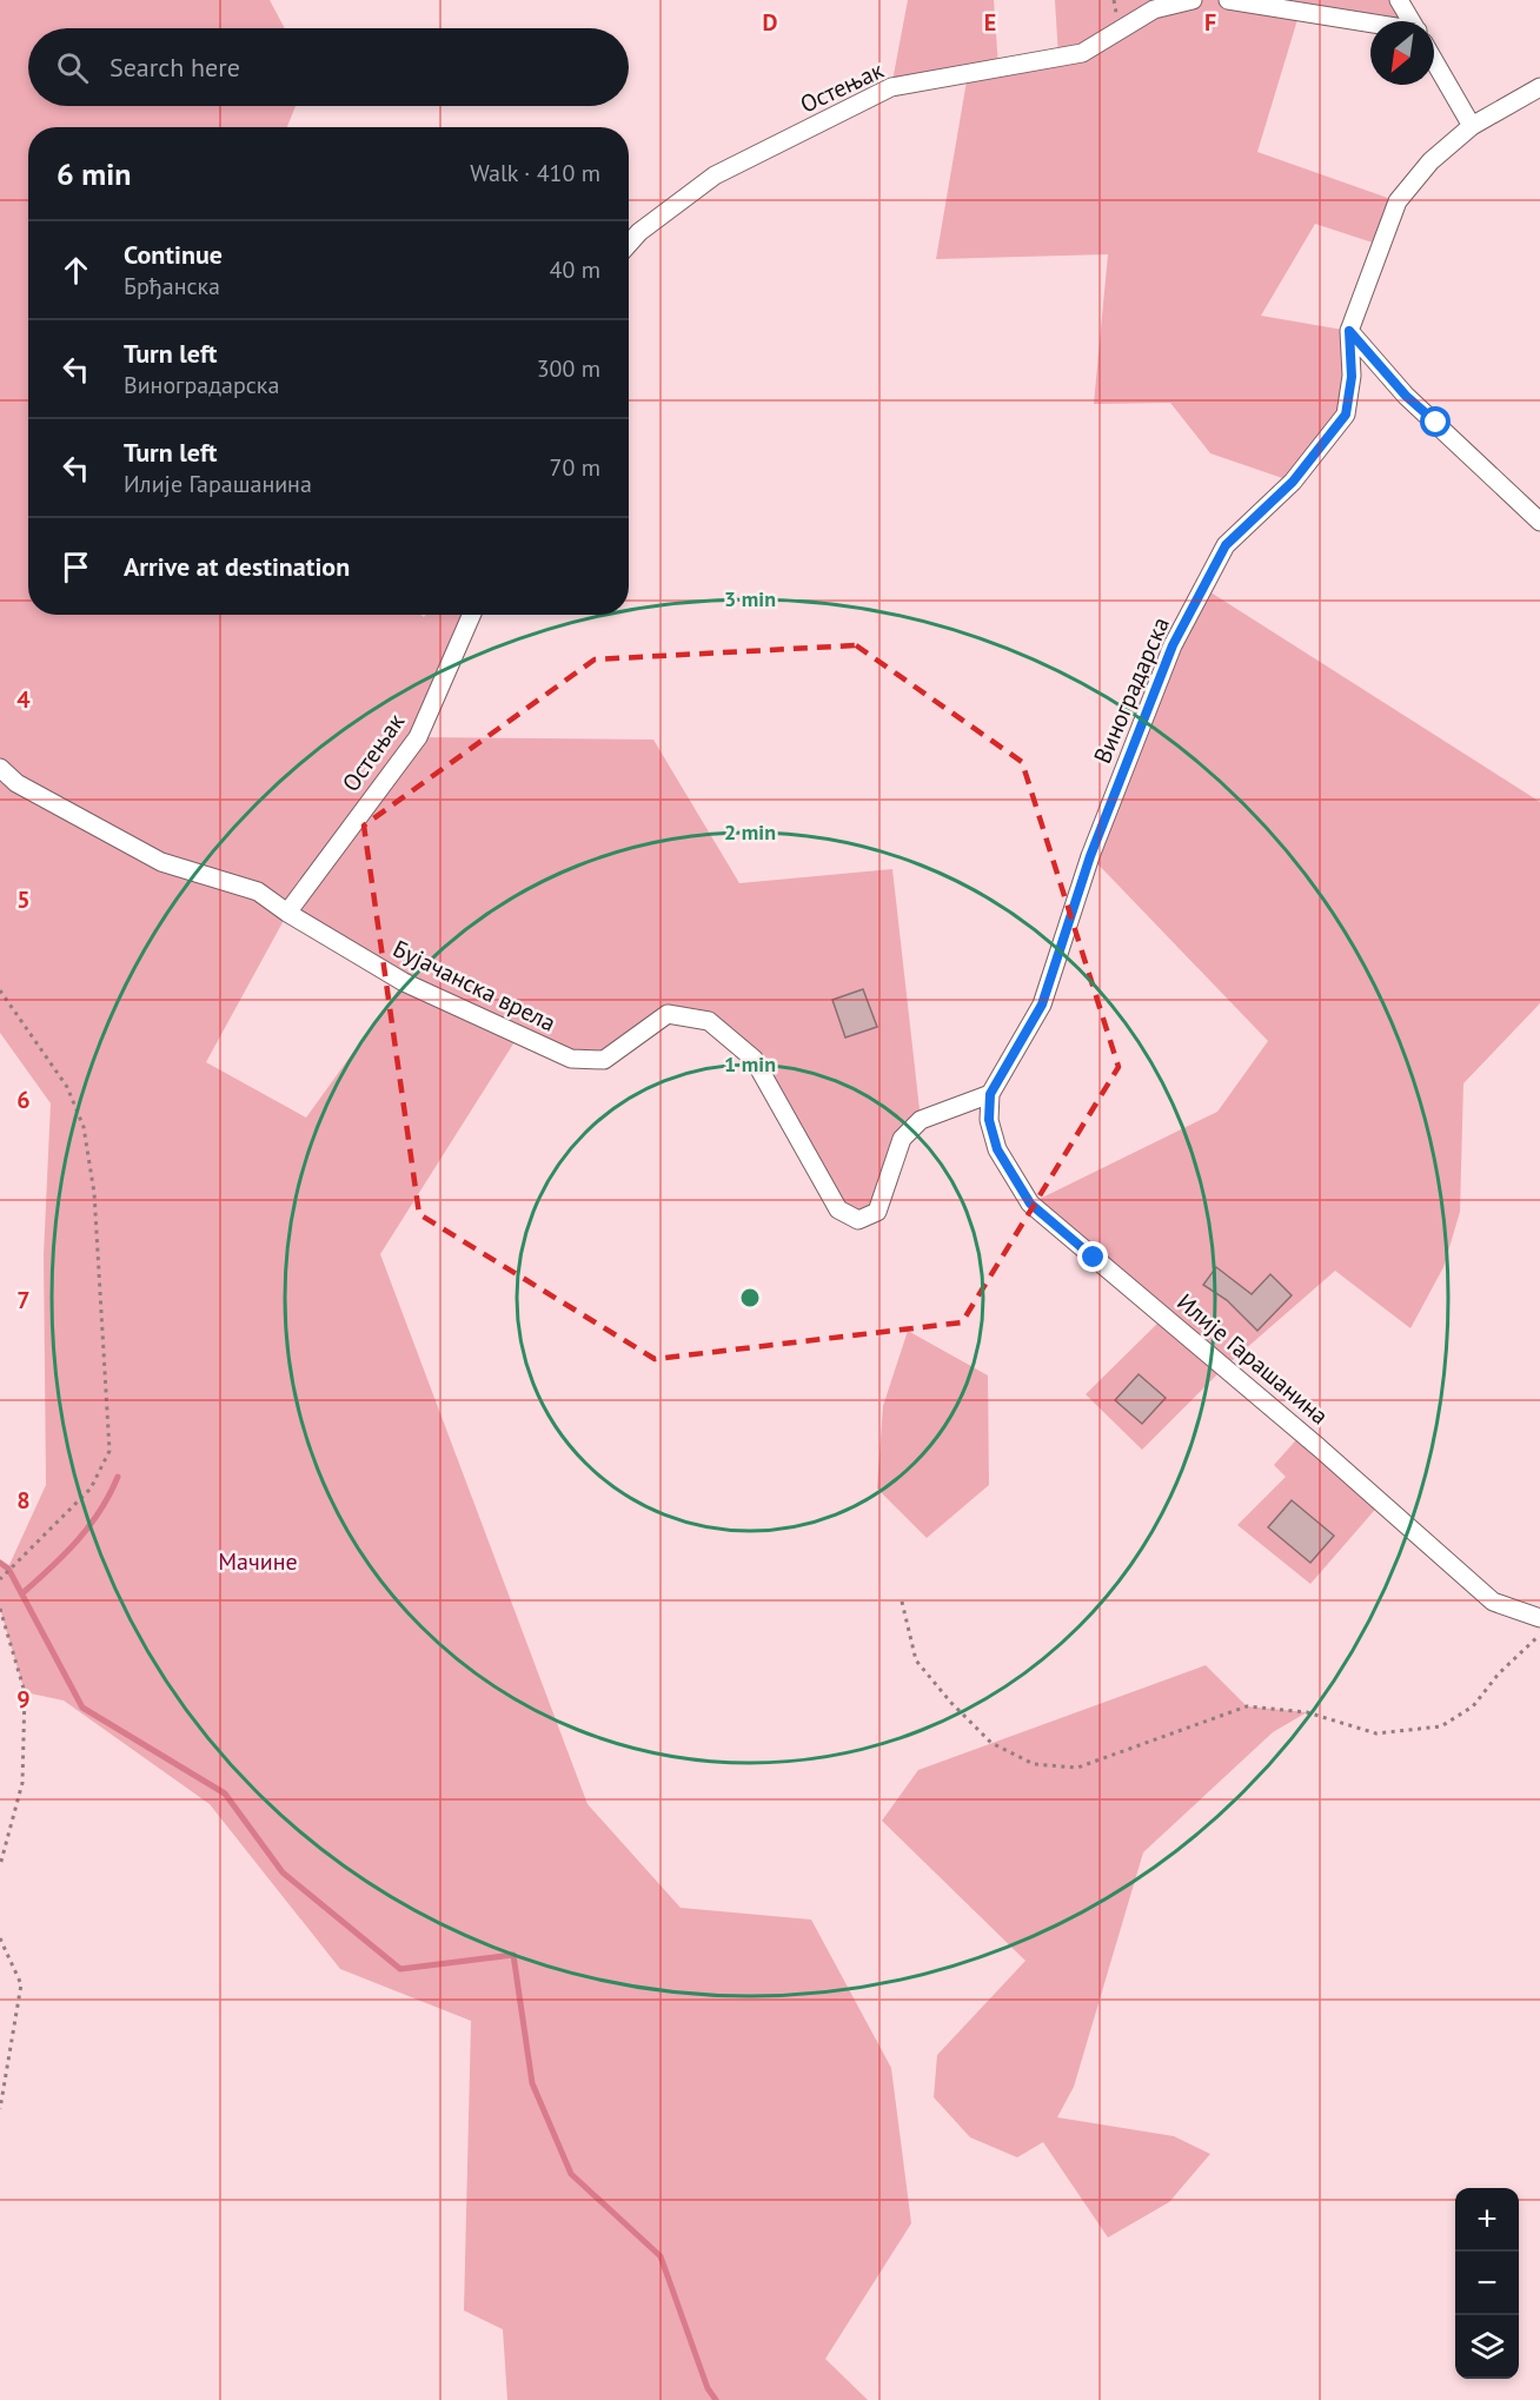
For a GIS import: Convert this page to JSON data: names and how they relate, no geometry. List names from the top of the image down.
{
  "streets": {
    "street": [
      "Остењак",
      "Виноградарска",
      "Бујачанска врела",
      "Илије Гарашанина"
    ]
  },
  "crossings": [
    ["Остењак", "Бујачанска врела"],
    ["Виноградарска", "Бујачанска врела"],
    ["Виноградарска", "Илије Гарашанина"],
    ["Бујачанска врела", "Илије Гарашанина"]
  ],
  "parks": ["Мачине"],
  "north": "bottom left",
  "page": {
    "search": "Search here",
    "heading": ["6 min", "Walk · 410 m"],
    "list": [
      ["Continue", "Брђанска", "40 m"],
      ["Turn left", "Виноградарска", "300 m"],
      ["Turn left", "Илије Гарашанина", "70 m"],
      "Arrive at destination"
    ],
    "map_buttons": ["+", "−"]
  },
  "grid": {
    "columns": ["D", "E", "F"],
    "rows": [
      "4",
      "5",
      "6",
      "7",
      "8",
      "9"
    ]
  },
  "rings": ["3 min", "2 min", "1 min"]
}
